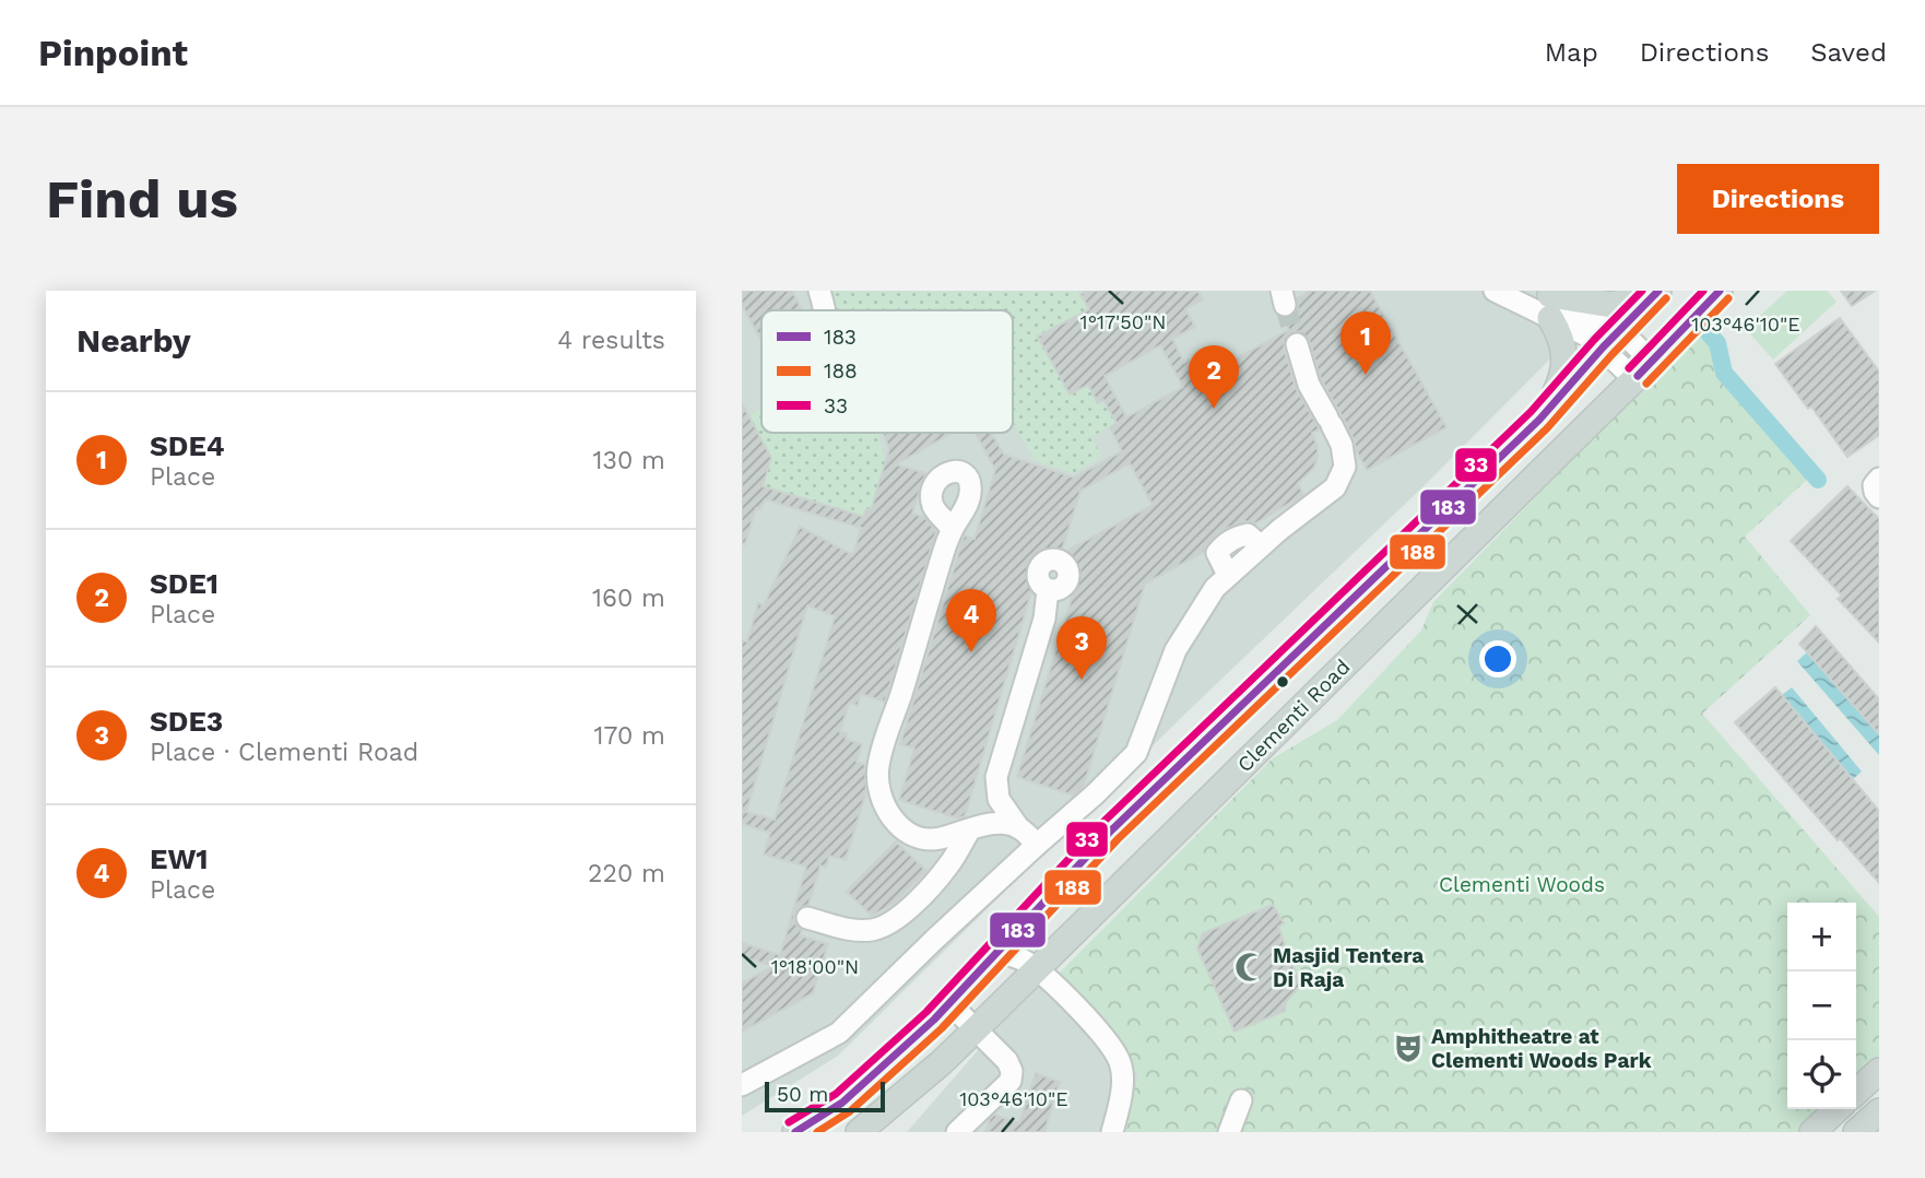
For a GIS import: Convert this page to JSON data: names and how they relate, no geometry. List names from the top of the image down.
{
  "streets": {
    "main road": ["Clementi Road"]
  },
  "parks": ["Clementi Woods"],
  "places": {
    "mosque": ["Masjid Tentera Di Raja"],
    "theatre": ["Amphitheatre at Clementi Woods Park"]
  },
  "lines": ["transit line 183", "transit line 33", "transit line 188"],
  "legend": ["183", "188", "33"],
  "scale_bar": "50 m",
  "page": {
    "header": "Pinpoint",
    "nav": ["Map", "Directions", "Saved"],
    "buttons": "Directions",
    "title": "Find us",
    "heading": ["Nearby", "4 results"],
    "pins": [
      "1",
      "2",
      "4",
      "3"
    ],
    "list": [
      {
        "mark": "1",
        "name": "SDE4",
        "note": "Place",
        "value": "130 m"
      },
      {
        "mark": "2",
        "name": "SDE1",
        "note": "Place",
        "value": "160 m"
      },
      {
        "mark": "3",
        "name": "SDE3",
        "note": "Place · Clementi Road",
        "value": "170 m"
      },
      {
        "mark": "4",
        "name": "EW1",
        "note": "Place",
        "value": "220 m"
      }
    ],
    "map_buttons": ["+", "−"],
    "scale": "50 m"
  },
  "coordinates": ["1°17'50\"N", "103°46'10\"E", "1°18'00\"N"]
}
